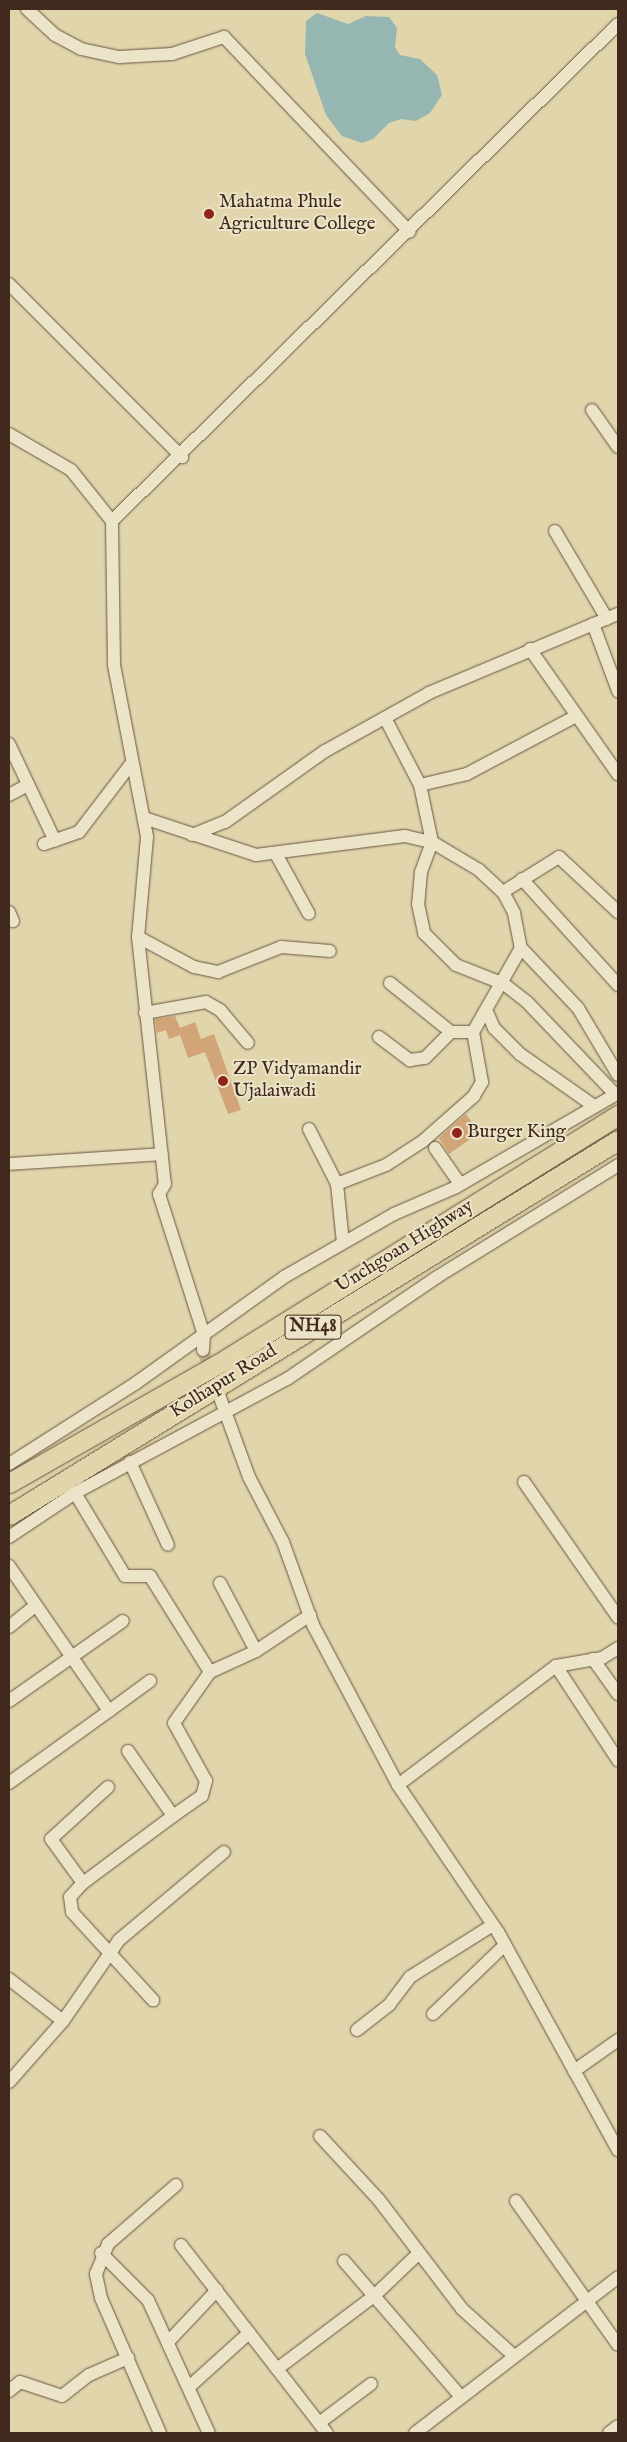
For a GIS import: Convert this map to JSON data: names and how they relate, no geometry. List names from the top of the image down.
{
  "streets": {
    "highway": ["Unchgoan Highway", "NH48", "Kolhapur Road"]
  },
  "places": ["Mahatma Phule Agriculture College", "ZP Vidyamandir Ujalaiwadi", "Burger King"]
}
